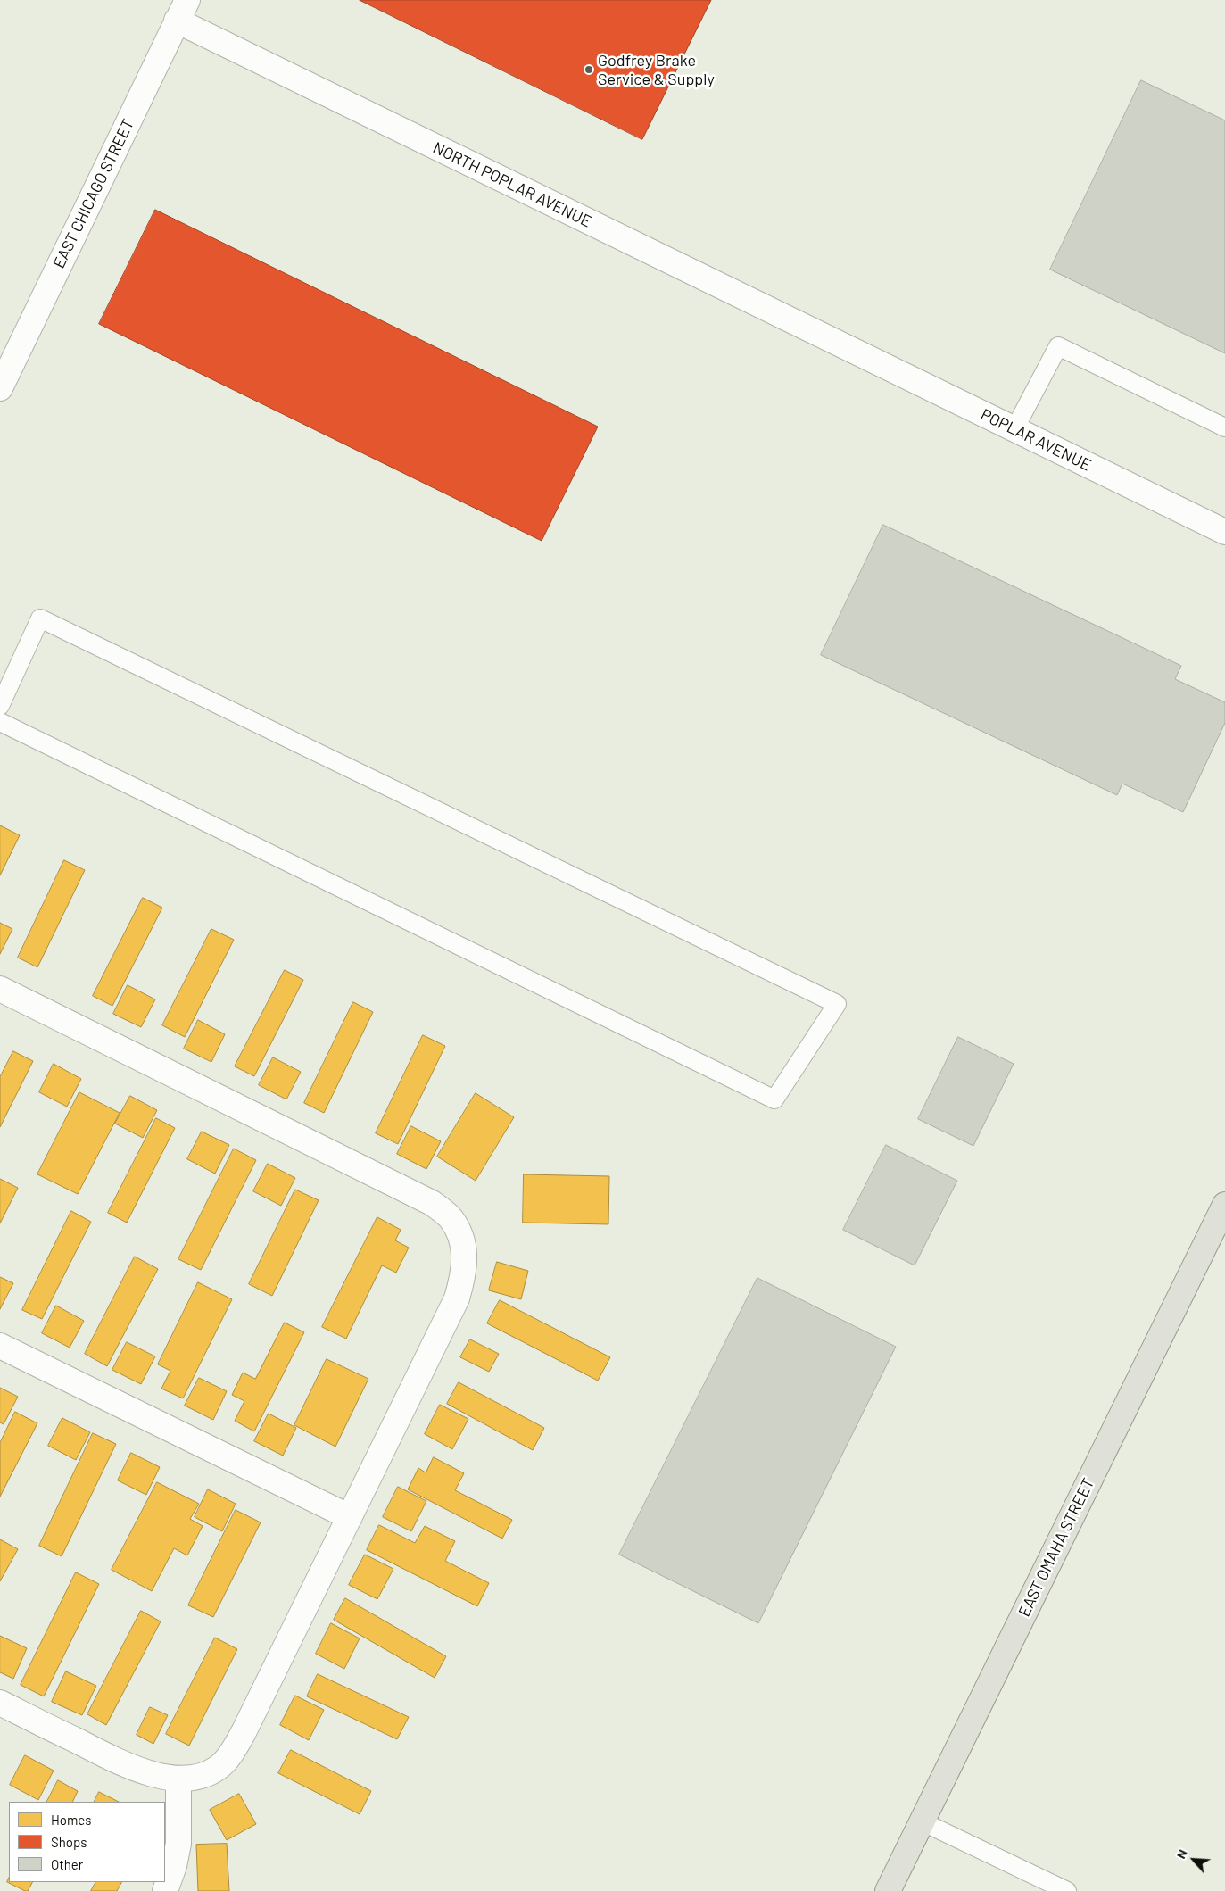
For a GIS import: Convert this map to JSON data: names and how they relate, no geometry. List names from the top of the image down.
{
  "streets": {
    "main road": ["EAST OMAHA STREET"],
    "street": ["NORTH POPLAR AVENUE", "EAST CHICAGO STREET", "POPLAR AVENUE"]
  },
  "crossings": [
    ["NORTH POPLAR AVENUE", "EAST CHICAGO STREET"],
    ["NORTH POPLAR AVENUE", "POPLAR AVENUE"]
  ],
  "places": ["Godfrey Brake Service & Supply"],
  "legend": ["Homes", "Shops", "Other"],
  "north": "top left"
}
